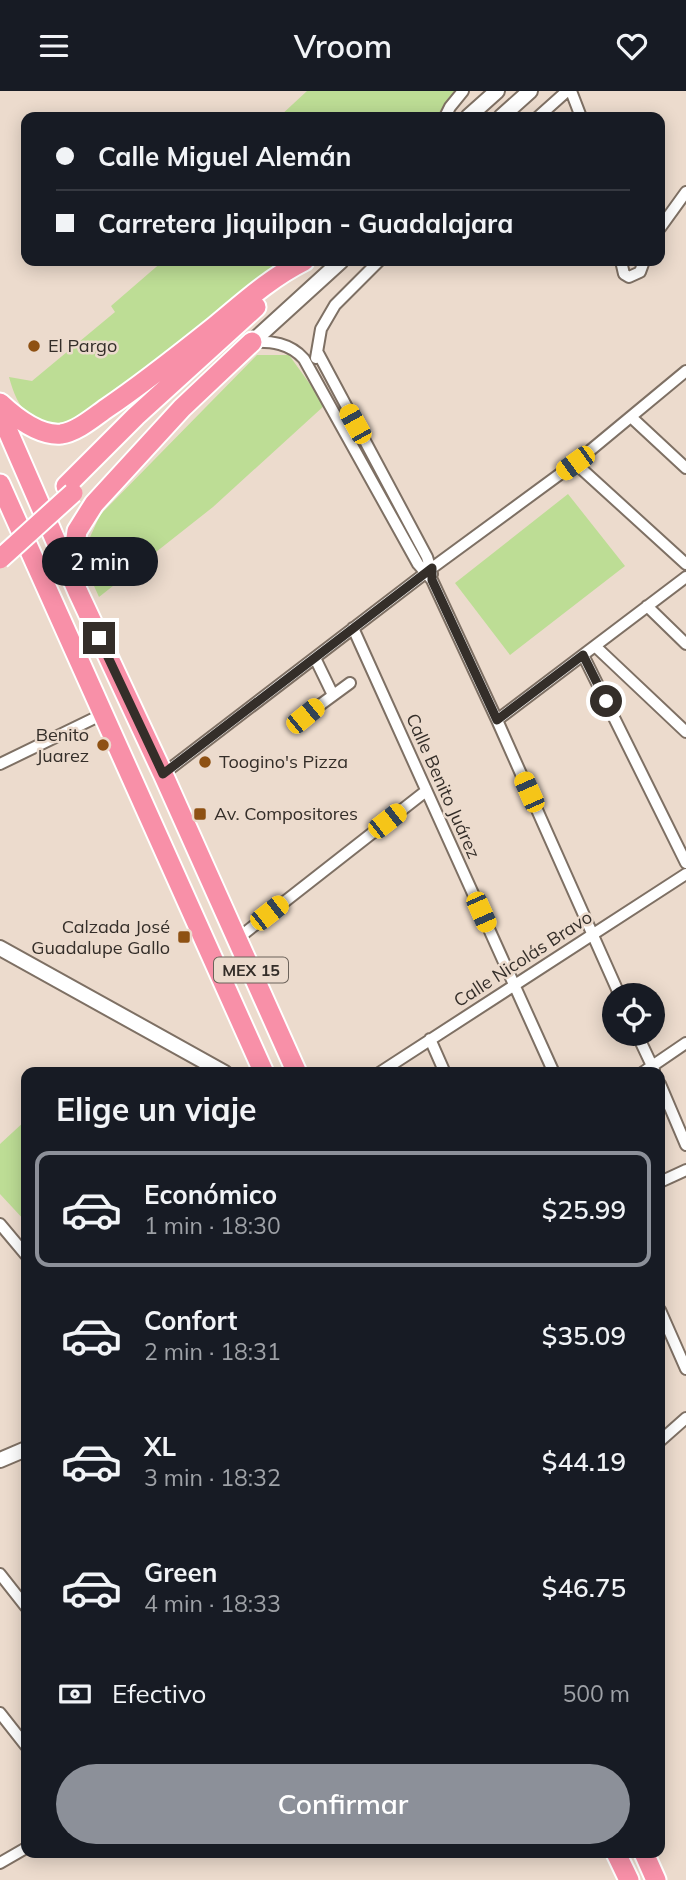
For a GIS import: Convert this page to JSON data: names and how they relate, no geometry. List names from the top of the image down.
{
  "streets": {
    "highway": ["MEX 15"],
    "street": ["Calle Benito Juárez", "Calle Nicolás Bravo"]
  },
  "crossings": [
    ["Calle Benito Juárez", "Calle Nicolás Bravo"]
  ],
  "places": {
    "other": ["El Pargo", "Benito Juarez", "Toogino's Pizza"],
    "transit": ["Av. Compositores", "Calzada José Guadalupe Gallo"]
  },
  "page": {
    "header": "Vroom",
    "banner": ["Calle Miguel Alemán", "Carretera Jiquilpan - Guadalajara"],
    "bubble": "2 min",
    "heading": "Elige un viaje",
    "list": [
      {
        "name": "Económico",
        "note": "1 min · 18:30",
        "value": "$25.99"
      },
      {
        "name": "Confort",
        "note": "2 min · 18:31",
        "value": "$35.09"
      },
      {
        "name": "XL",
        "note": "3 min · 18:32",
        "value": "$44.19"
      },
      {
        "name": "Green",
        "note": "4 min · 18:33",
        "value": "$46.75"
      }
    ],
    "pay": ["Efectivo", "500 m"],
    "buttons": "Confirmar"
  }
}
